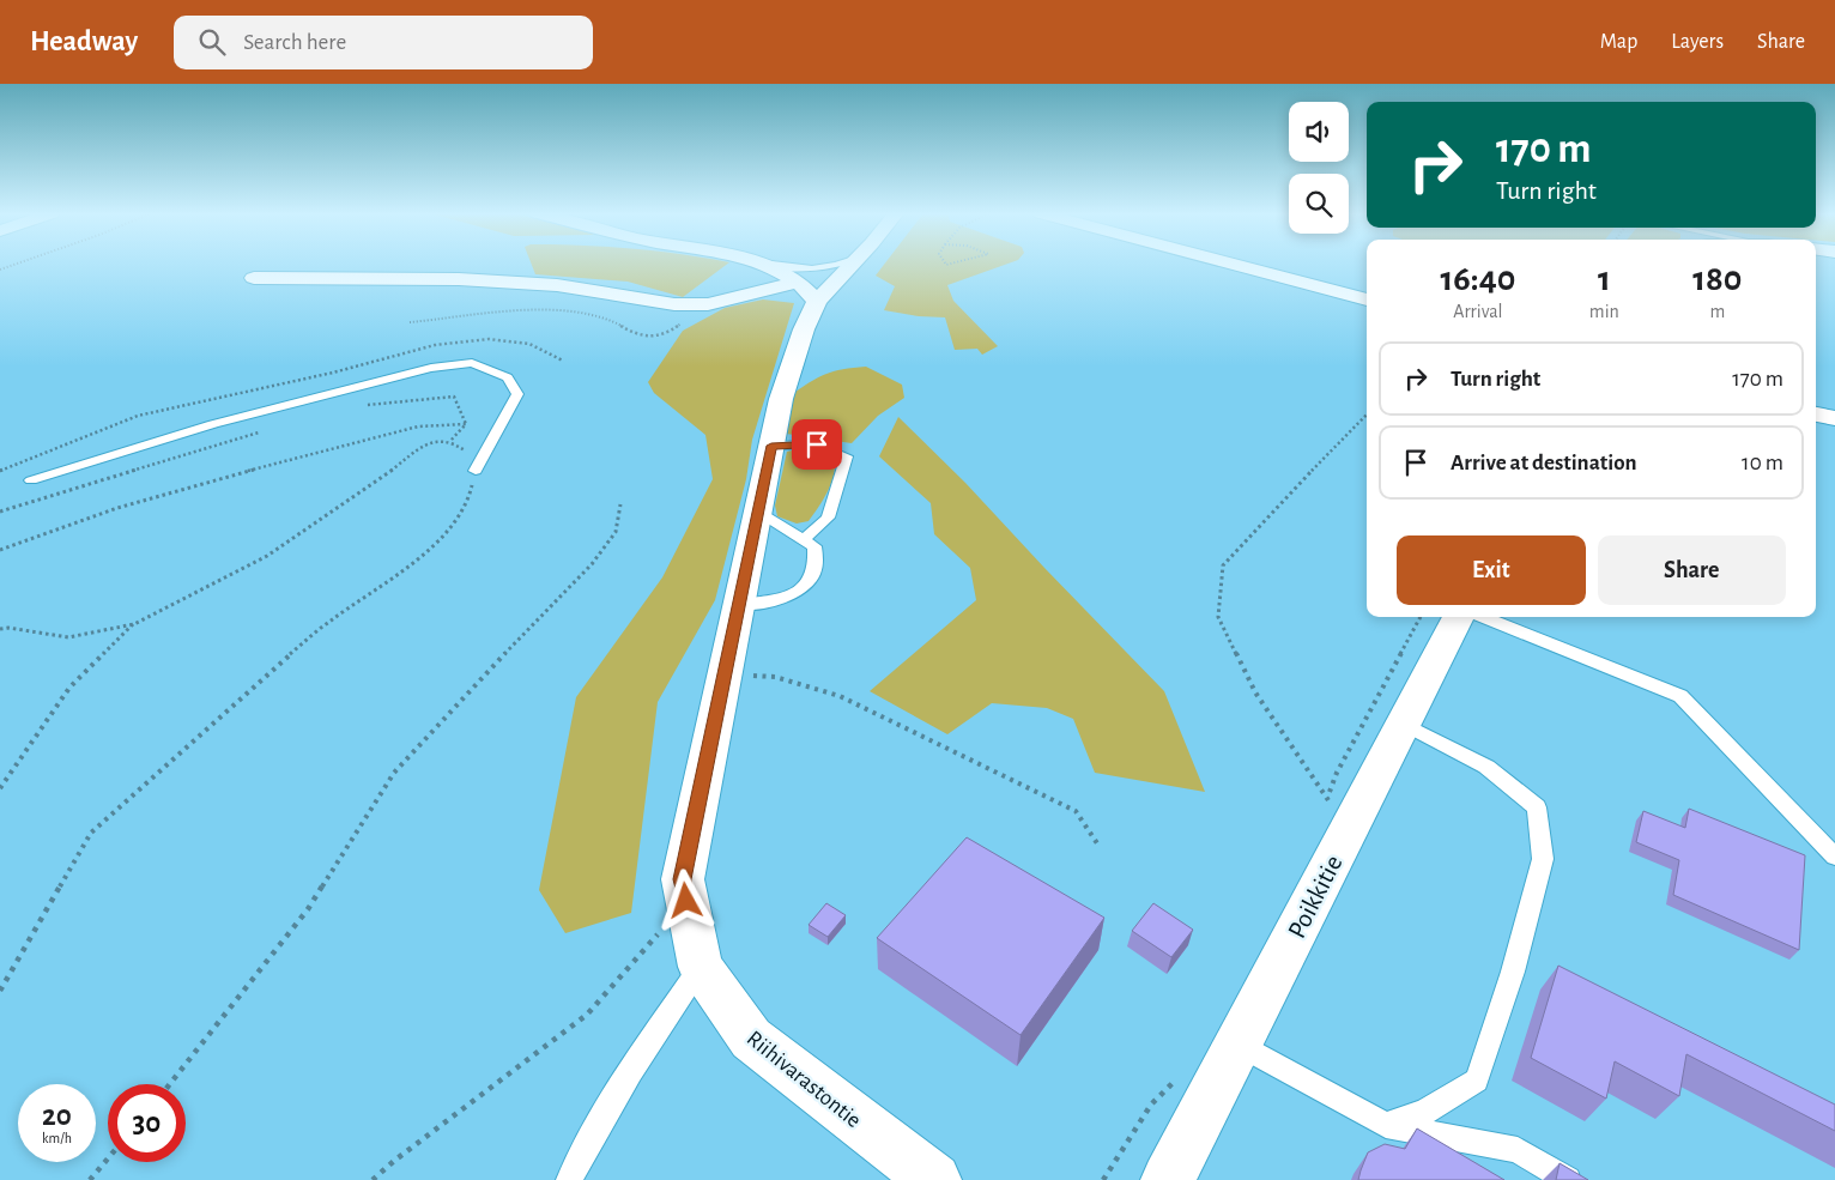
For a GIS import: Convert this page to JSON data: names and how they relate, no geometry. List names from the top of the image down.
{
  "streets": {
    "street": ["Poikkitie", "Riihivarastontie"]
  },
  "page": {
    "header": "Headway",
    "search": "Search here",
    "nav": ["Map", "Layers", "Share"],
    "turn": ["170 m", "Turn right"],
    "eta": [
      "16:40",
      "Arrival",
      "1",
      "min",
      "180",
      "m"
    ],
    "list": [
      {
        "name": "Turn right",
        "value": "170 m"
      },
      {
        "name": "Arrive at destination",
        "value": "10 m"
      }
    ],
    "buttons": ["Exit", "Share"],
    "speed": "20 km/h",
    "limit": "30"
  }
}
